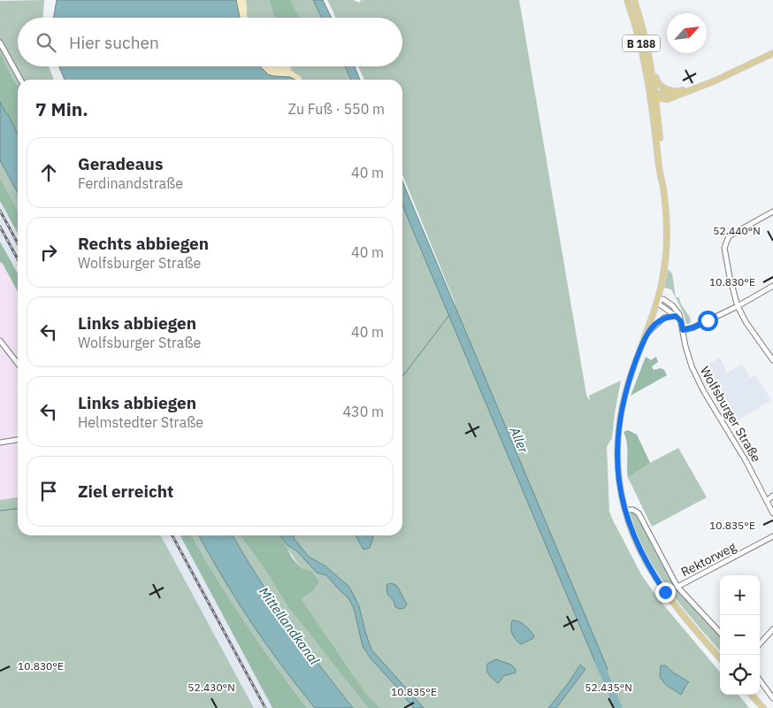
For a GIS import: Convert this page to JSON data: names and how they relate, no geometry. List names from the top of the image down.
{
  "streets": {
    "main road": ["B 188"],
    "street": ["Wolfsburger Straße", "Rektorweg"]
  },
  "crossings": [
    ["B 188", "Wolfsburger Straße"]
  ],
  "water": ["Aller", "Mittellandkanal"],
  "north": "top right",
  "page": {
    "search": "Hier suchen",
    "heading": ["7 Min.", "Zu Fuß · 550 m"],
    "list": [
      ["Geradeaus", "Ferdinandstraße", "40 m"],
      ["Rechts abbiegen", "Wolfsburger Straße", "40 m"],
      ["Links abbiegen", "Wolfsburger Straße", "40 m"],
      ["Links abbiegen", "Helmstedter Straße", "430 m"],
      "Ziel erreicht"
    ],
    "map_buttons": ["+", "−"]
  },
  "coordinates": [
    "52.440°N",
    "10.830°E",
    "10.835°E",
    "52.430°N",
    "52.435°N"
  ]
}
